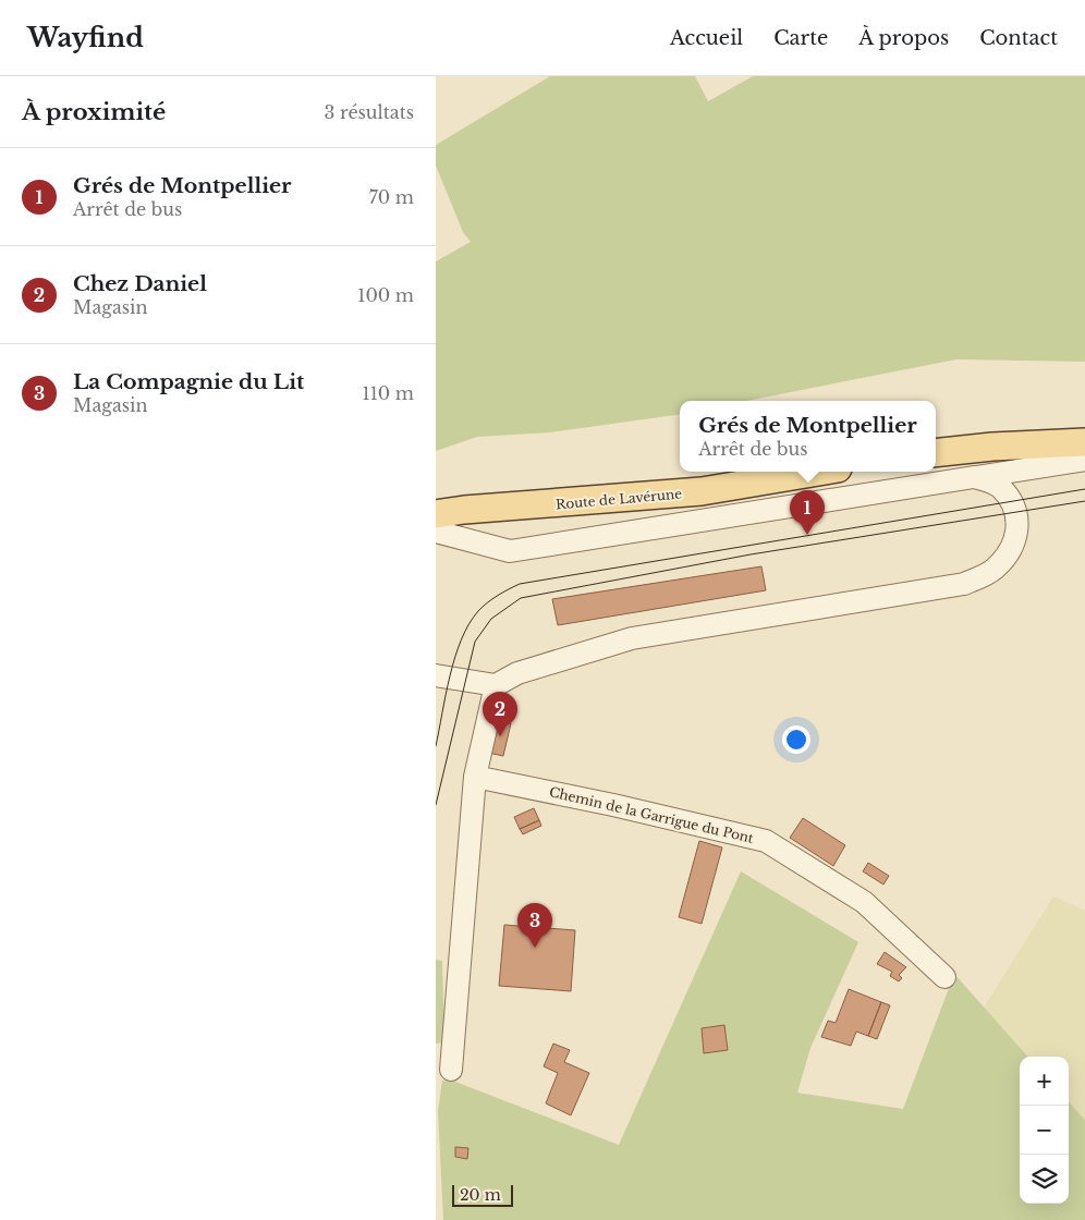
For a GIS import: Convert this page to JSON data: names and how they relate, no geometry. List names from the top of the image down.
{
  "streets": {
    "main road": ["Route de Lavérune"],
    "street": ["Chemin de la Garrigue du Pont"]
  },
  "scale_bar": "20 m",
  "page": {
    "header": "Wayfind",
    "nav": [
      "Accueil",
      "Carte",
      "À propos",
      "Contact"
    ],
    "heading": ["À proximité", "3 résultats"],
    "list": [
      {
        "mark": "1",
        "name": "Grés de Montpellier",
        "note": "Arrêt de bus",
        "value": "70 m"
      },
      {
        "mark": "2",
        "name": "Chez Daniel",
        "note": "Magasin",
        "value": "100 m"
      },
      {
        "mark": "3",
        "name": "La Compagnie du Lit",
        "note": "Magasin",
        "value": "110 m"
      }
    ],
    "popup": ["Grés de Montpellier", "Arrêt de bus"],
    "pins": ["1", "2", "3"],
    "map_buttons": ["+", "−"],
    "scale": "20 m"
  }
}
